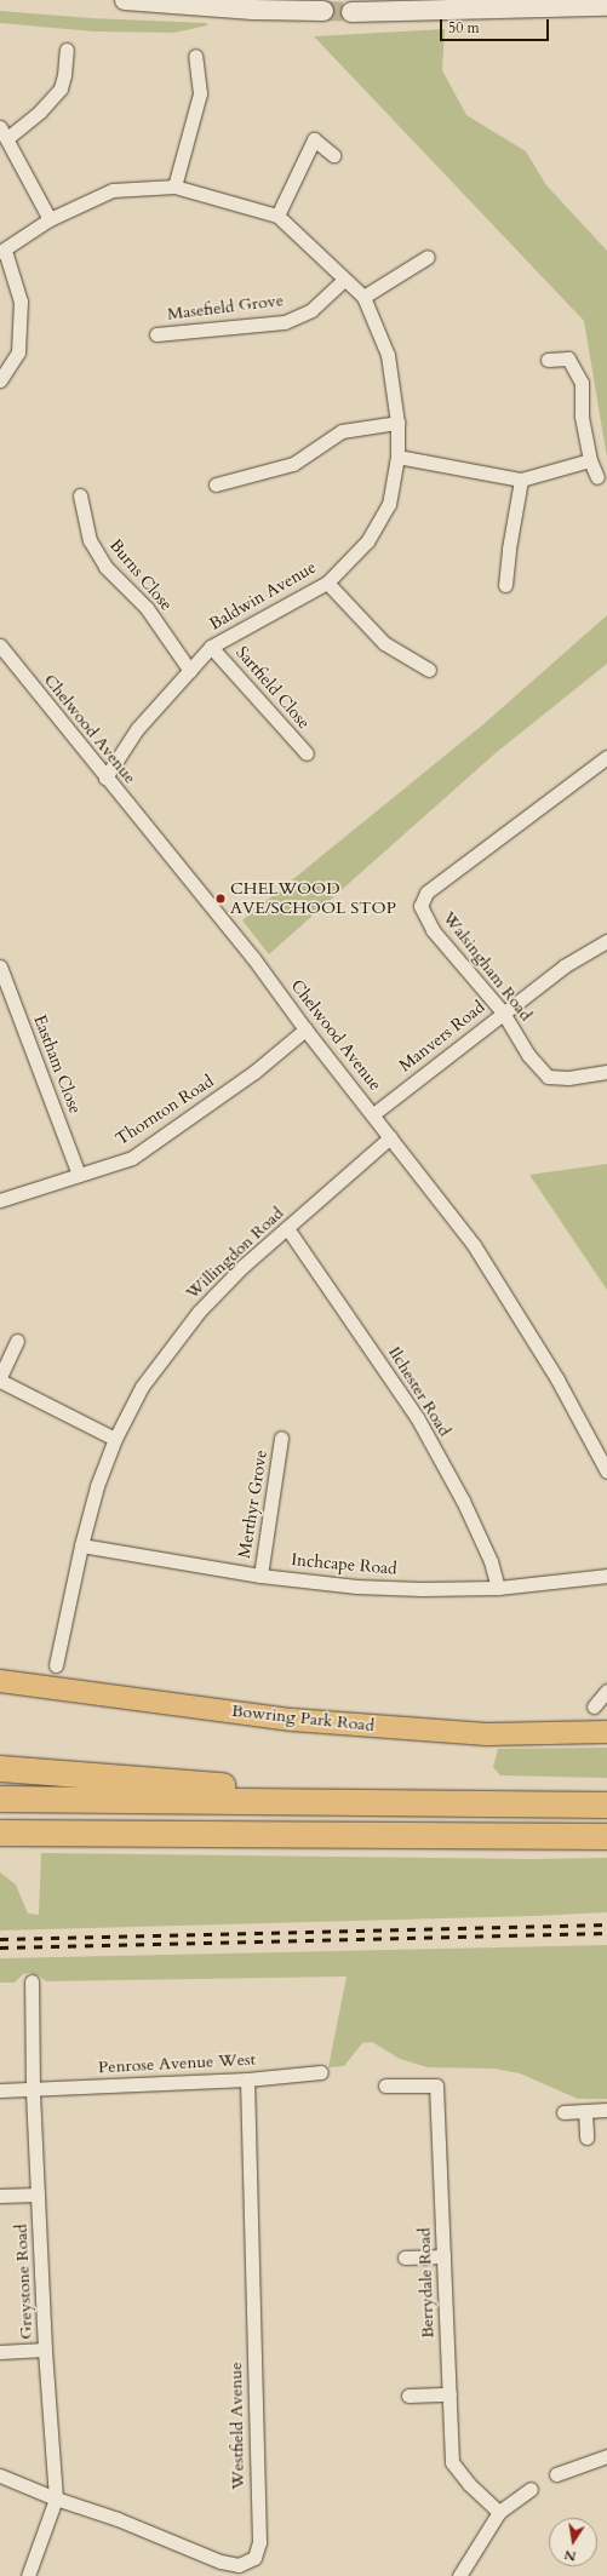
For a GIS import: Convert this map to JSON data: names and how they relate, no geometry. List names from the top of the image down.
{
  "streets": {
    "main road": ["Bowring Park Road"],
    "street": [
      "Masefield Grove",
      "Burns Close",
      "Baldwin Avenue",
      "Sartfield Close",
      "Chelwood Avenue",
      "Walsingham Road",
      "Manvers Road",
      "Eastham Close",
      "Thornton Road",
      "Willingdon Road",
      "Ilchester Road",
      "Merthyr Grove",
      "Inchcape Road",
      "Penrose Avenue West",
      "Greystone Road",
      "Berrydale Road",
      "Westfield Avenue"
    ]
  },
  "crossings": [
    ["Masefield Grove", "Baldwin Avenue"],
    ["Burns Close", "Baldwin Avenue"],
    ["Baldwin Avenue", "Sartfield Close"],
    ["Baldwin Avenue", "Chelwood Avenue"],
    ["Chelwood Avenue", "Manvers Road"],
    ["Chelwood Avenue", "Thornton Road"],
    ["Chelwood Avenue", "Willingdon Road"],
    ["Walsingham Road", "Manvers Road"],
    ["Eastham Close", "Thornton Road"],
    ["Willingdon Road", "Ilchester Road"],
    ["Willingdon Road", "Inchcape Road"],
    ["Ilchester Road", "Inchcape Road"],
    ["Merthyr Grove", "Inchcape Road"],
    ["Penrose Avenue West", "Greystone Road"],
    ["Penrose Avenue West", "Westfield Avenue"],
    ["Greystone Road", "Westfield Avenue"]
  ],
  "places": ["CHELWOOD AVE/SCHOOL STOP"],
  "scale_bar": "50 m",
  "north": "bottom"
}
